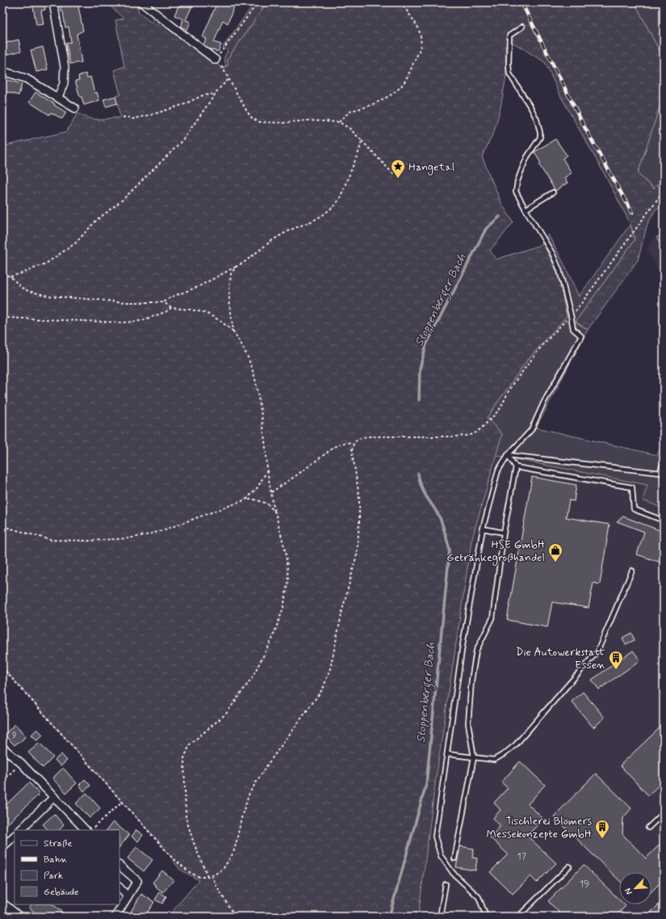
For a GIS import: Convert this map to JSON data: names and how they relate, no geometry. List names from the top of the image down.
{
  "water": ["Stoppenberger Bach"],
  "places": {
    "place": ["Hangetal"],
    "shop": ["HSE GmbH Getränkegroßhandel"],
    "building": ["Die Autowerkstatt Essen", "Tischlerei Blömers Messekonzepte GmbH"]
  },
  "house_numbers": ["9", "17", "19"],
  "legend": [
    "Straße",
    "Bahn",
    "Park",
    "Gebäude"
  ],
  "north": "bottom left"
}
